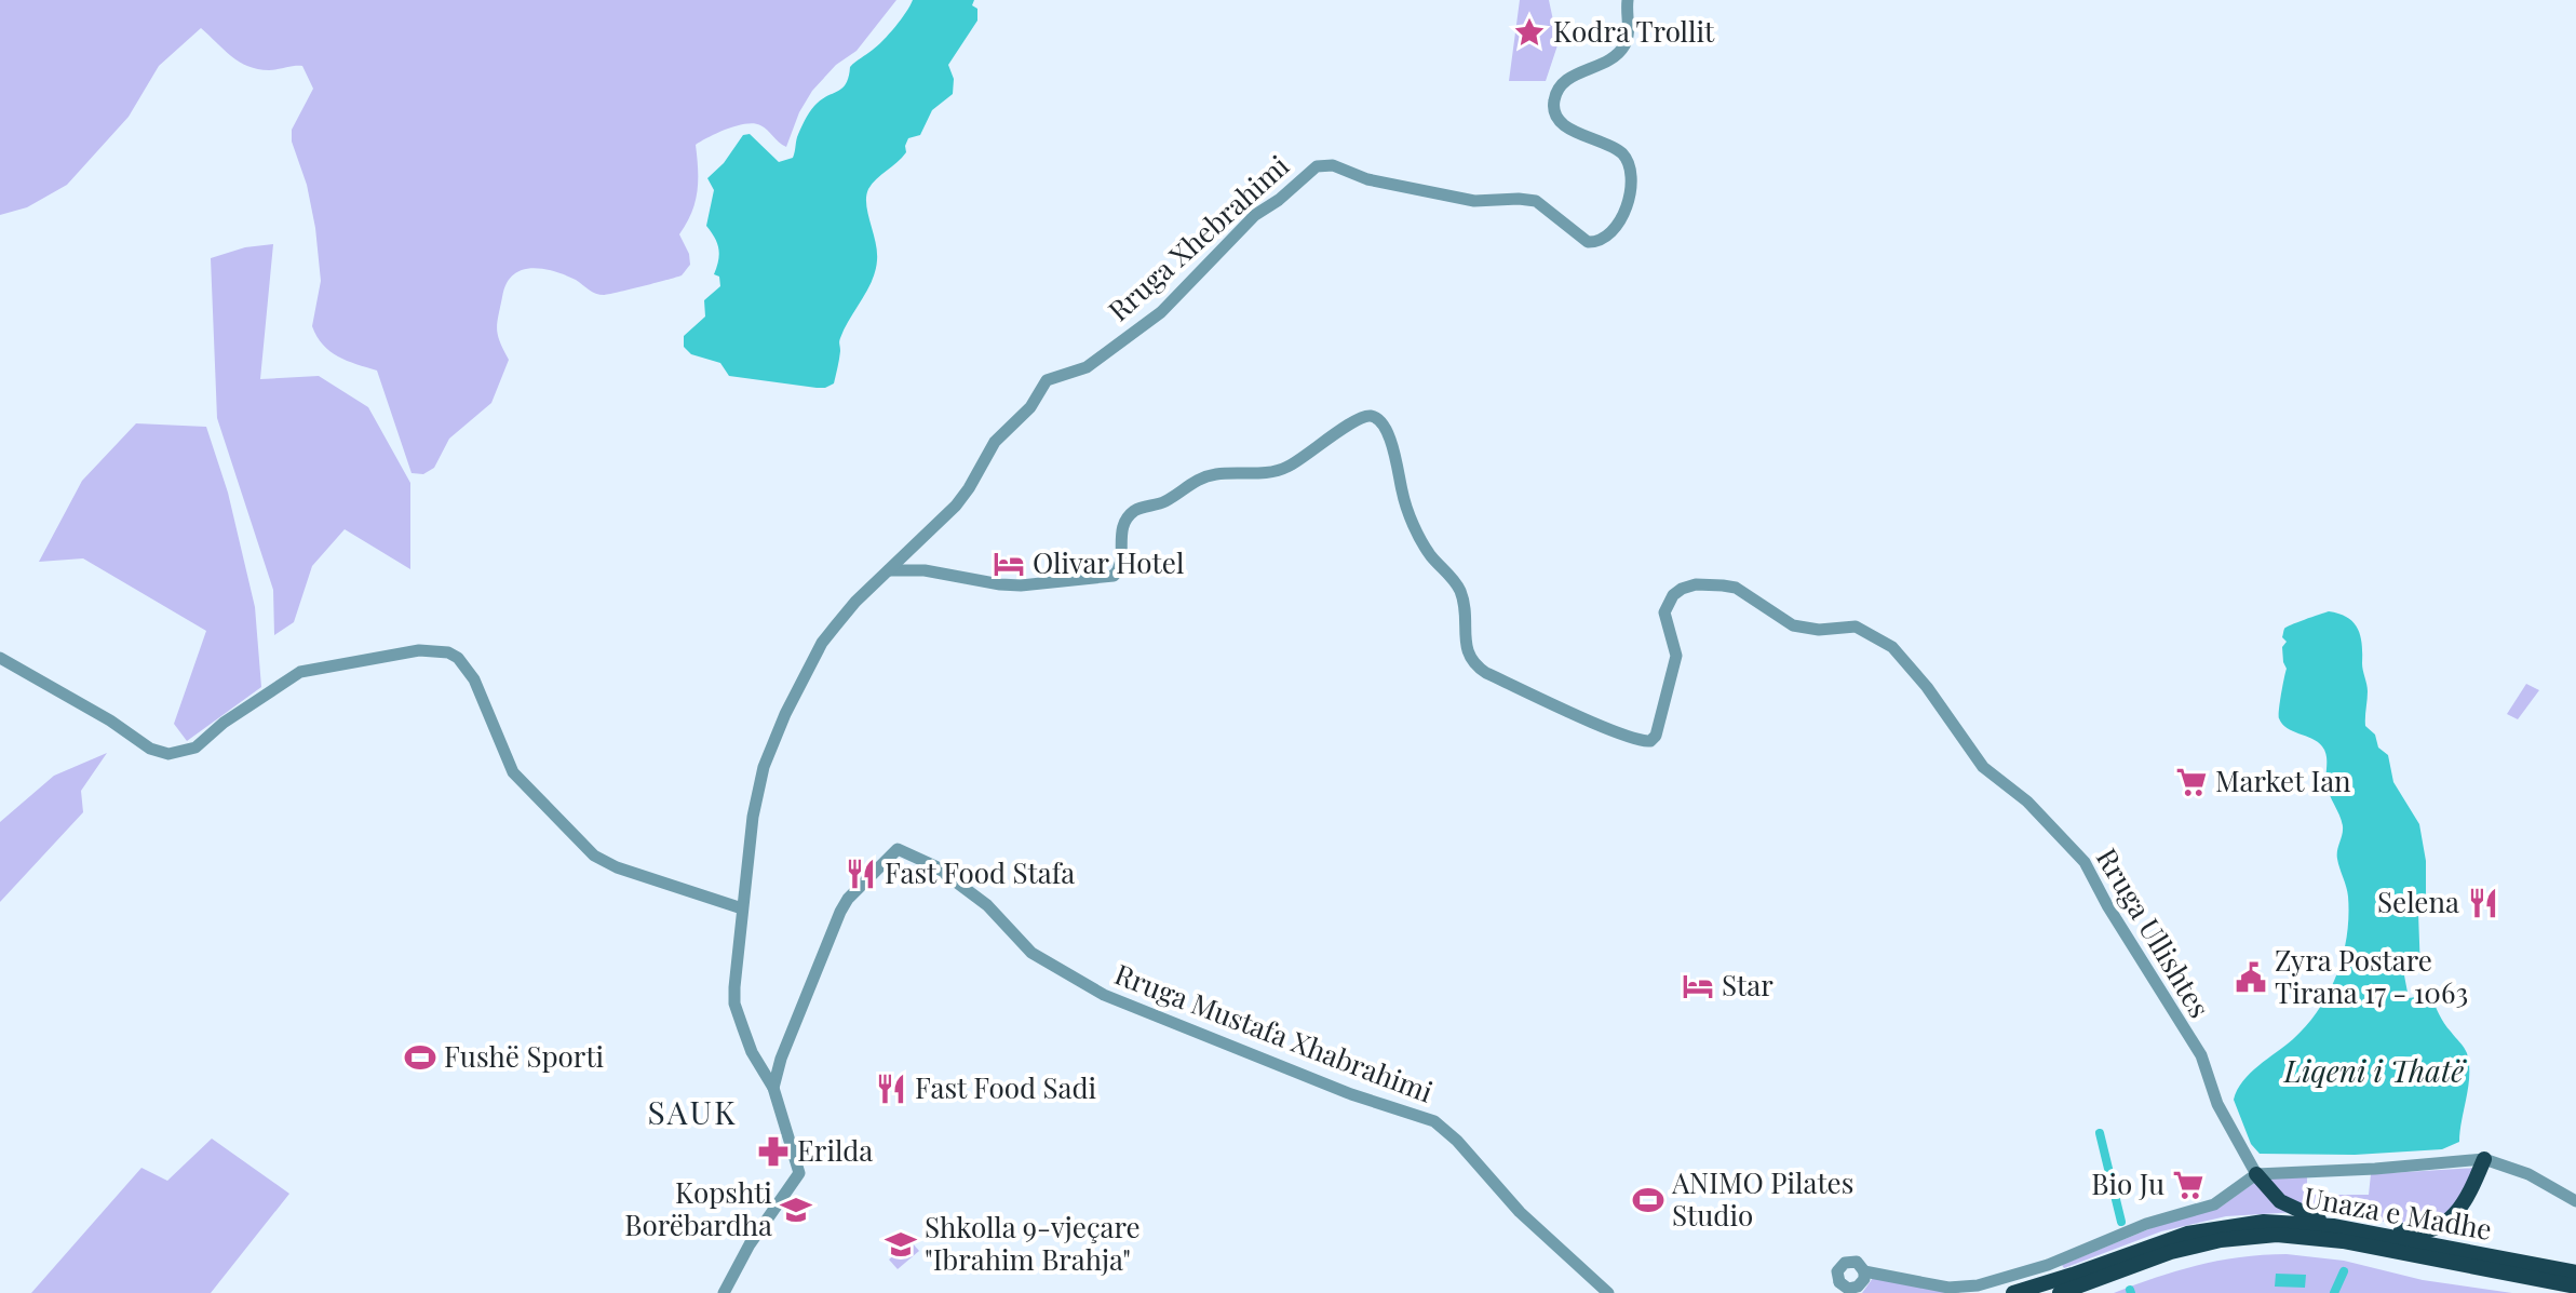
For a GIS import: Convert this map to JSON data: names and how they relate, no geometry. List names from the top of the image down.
{
  "streets": {
    "highway": ["Unaza e Madhe"],
    "street": ["Rruga Xhebrahimi", "Rruga Ullishtes", "Rruga Mustafa Xhabrahimi"]
  },
  "crossings": [
    ["Rruga Xhebrahimi", "Rruga Ullishtes"]
  ],
  "districts": ["SAUK"],
  "water": ["Liqeni i Thatë"],
  "places": {
    "place": ["Kodra Trollit"],
    "hotel": ["Olivar Hotel", "Star"],
    "supermarket": ["Market Ian", "Bio Ju"],
    "restaurant": ["Fast Food Stafa", "Selena", "Fast Food Sadi"],
    "public building": ["Zyra Postare Tirana 17 - 1063"],
    "sports": ["Fushë Sporti", "ANIMO Pilates Studio"],
    "pharmacy": ["Erilda"],
    "school or university": ["Kopshti Borëbardha", "Shkolla 9-vjeçare \"Ibrahim Brahja\""]
  }
}
